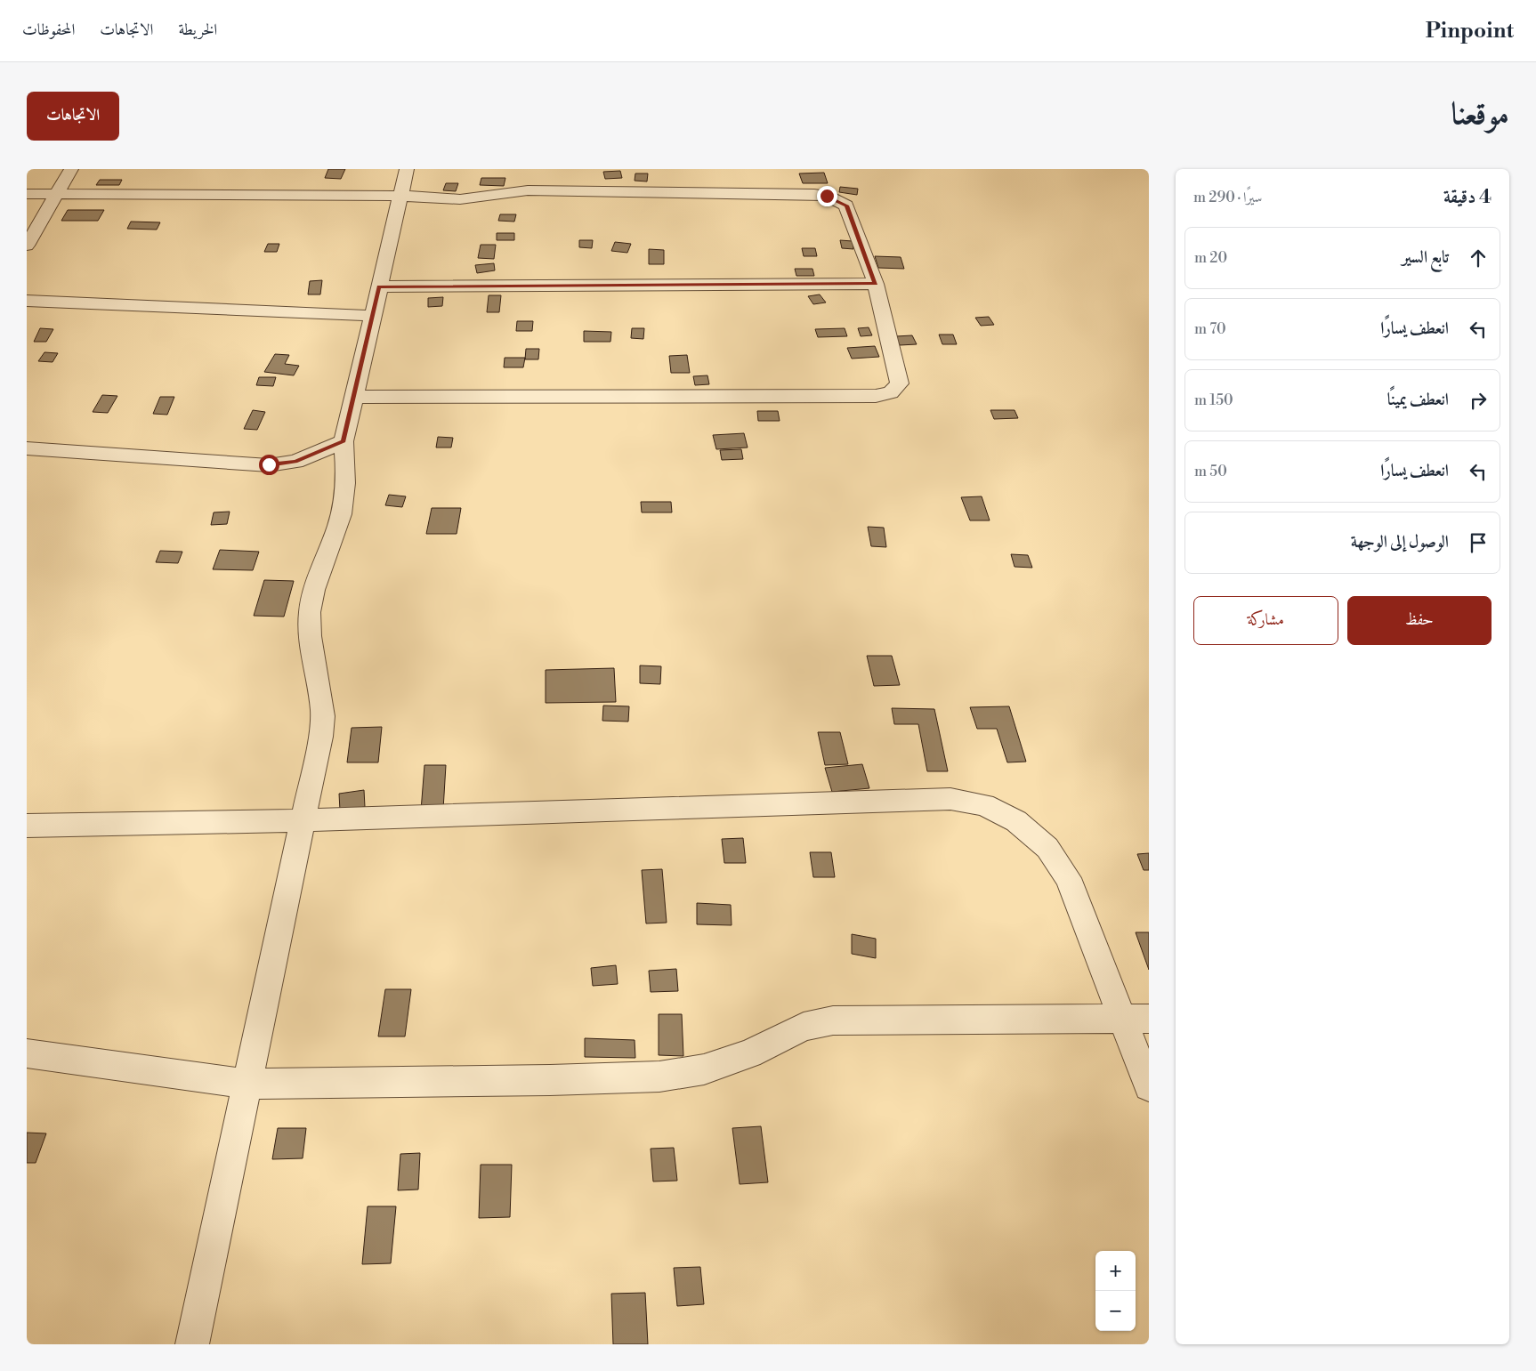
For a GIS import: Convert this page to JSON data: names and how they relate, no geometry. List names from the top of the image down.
{
  "page": {
    "header": "Pinpoint",
    "nav": ["الخريطة", "الاتجاهات", "المحفوظات"],
    "title": "موقعنا",
    "buttons": [
      "الاتجاهات",
      ["حفظ", "مشاركة"]
    ],
    "heading": ["4 دقيقة", "سيرًا · 290 m"],
    "list": [
      ["تابع السير", "20 m"],
      ["انعطف يسارًا", "70 m"],
      ["انعطف يمينًا", "150 m"],
      ["انعطف يسارًا", "50 m"],
      "الوصول إلى الوجهة"
    ],
    "map_buttons": ["+", "−"]
  }
}
